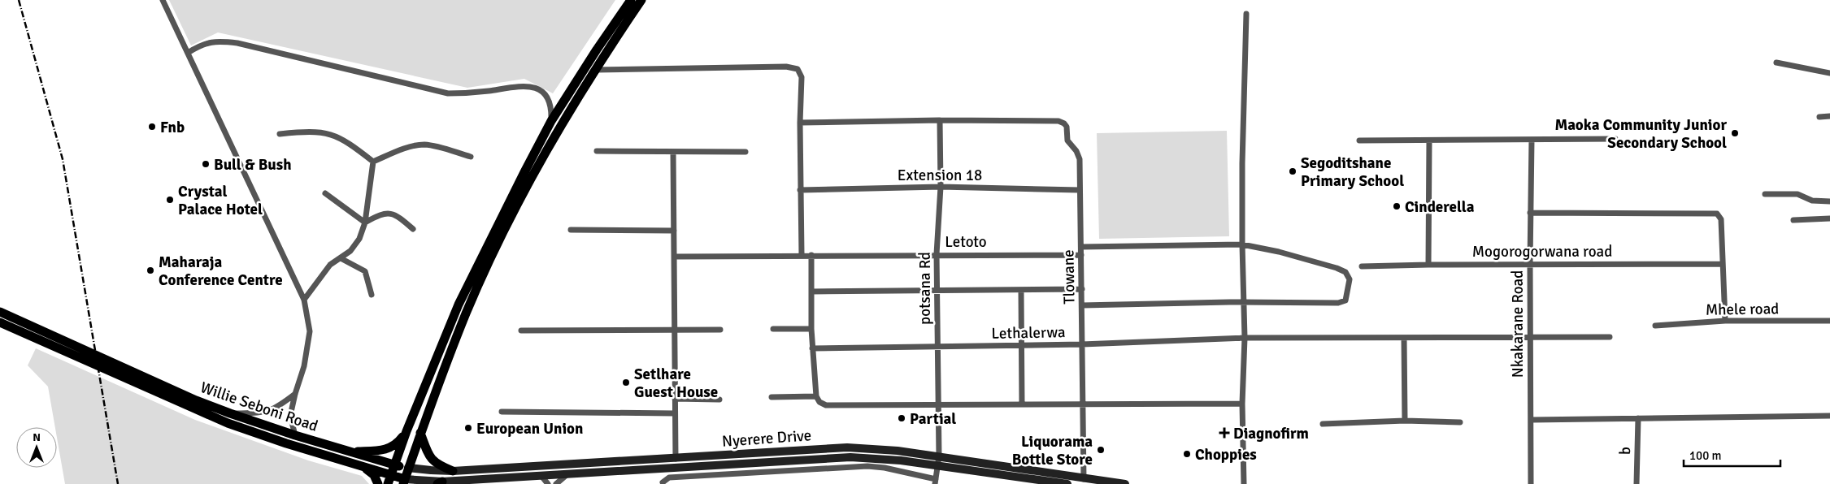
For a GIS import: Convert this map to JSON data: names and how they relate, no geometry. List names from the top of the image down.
{
  "streets": {
    "main road": ["Willie Seboni Road", "Nyerere Drive"],
    "street": [
      "Extension 18",
      "Letoto",
      "Mogorogorwana road",
      "Tlowane",
      "potsana Rd",
      "Mhele road",
      "Nkakarane Road",
      "Lethalerwa",
      "b"
    ]
  },
  "crossings": [
    ["Extension 18", "Tlowane"],
    ["Extension 18", "potsana Rd"],
    ["Letoto", "Tlowane"],
    ["Letoto", "potsana Rd"],
    ["Mogorogorwana road", "Nkakarane Road"],
    ["Tlowane", "potsana Rd"],
    ["Tlowane", "Lethalerwa"],
    ["Tlowane", "Nyerere Drive"],
    ["potsana Rd", "Lethalerwa"],
    ["potsana Rd", "Nyerere Drive"],
    ["Nkakarane Road", "Lethalerwa"],
    ["Willie Seboni Road", "Nyerere Drive"]
  ],
  "places": {
    "other": [
      "Fnb",
      "Maoka Community Junior Secondary School",
      "Bull & Bush",
      "Segoditshane Primary School",
      "Crystal Palace Hotel",
      "Cinderella",
      "Maharaja Conference Centre",
      "Setlhare Guest House",
      "Partial",
      "European Union",
      "Liquorama Bottle Store",
      "Choppies"
    ],
    "health": ["Diagnofirm"]
  },
  "scale_bar": "100 m",
  "north": "top"
}
